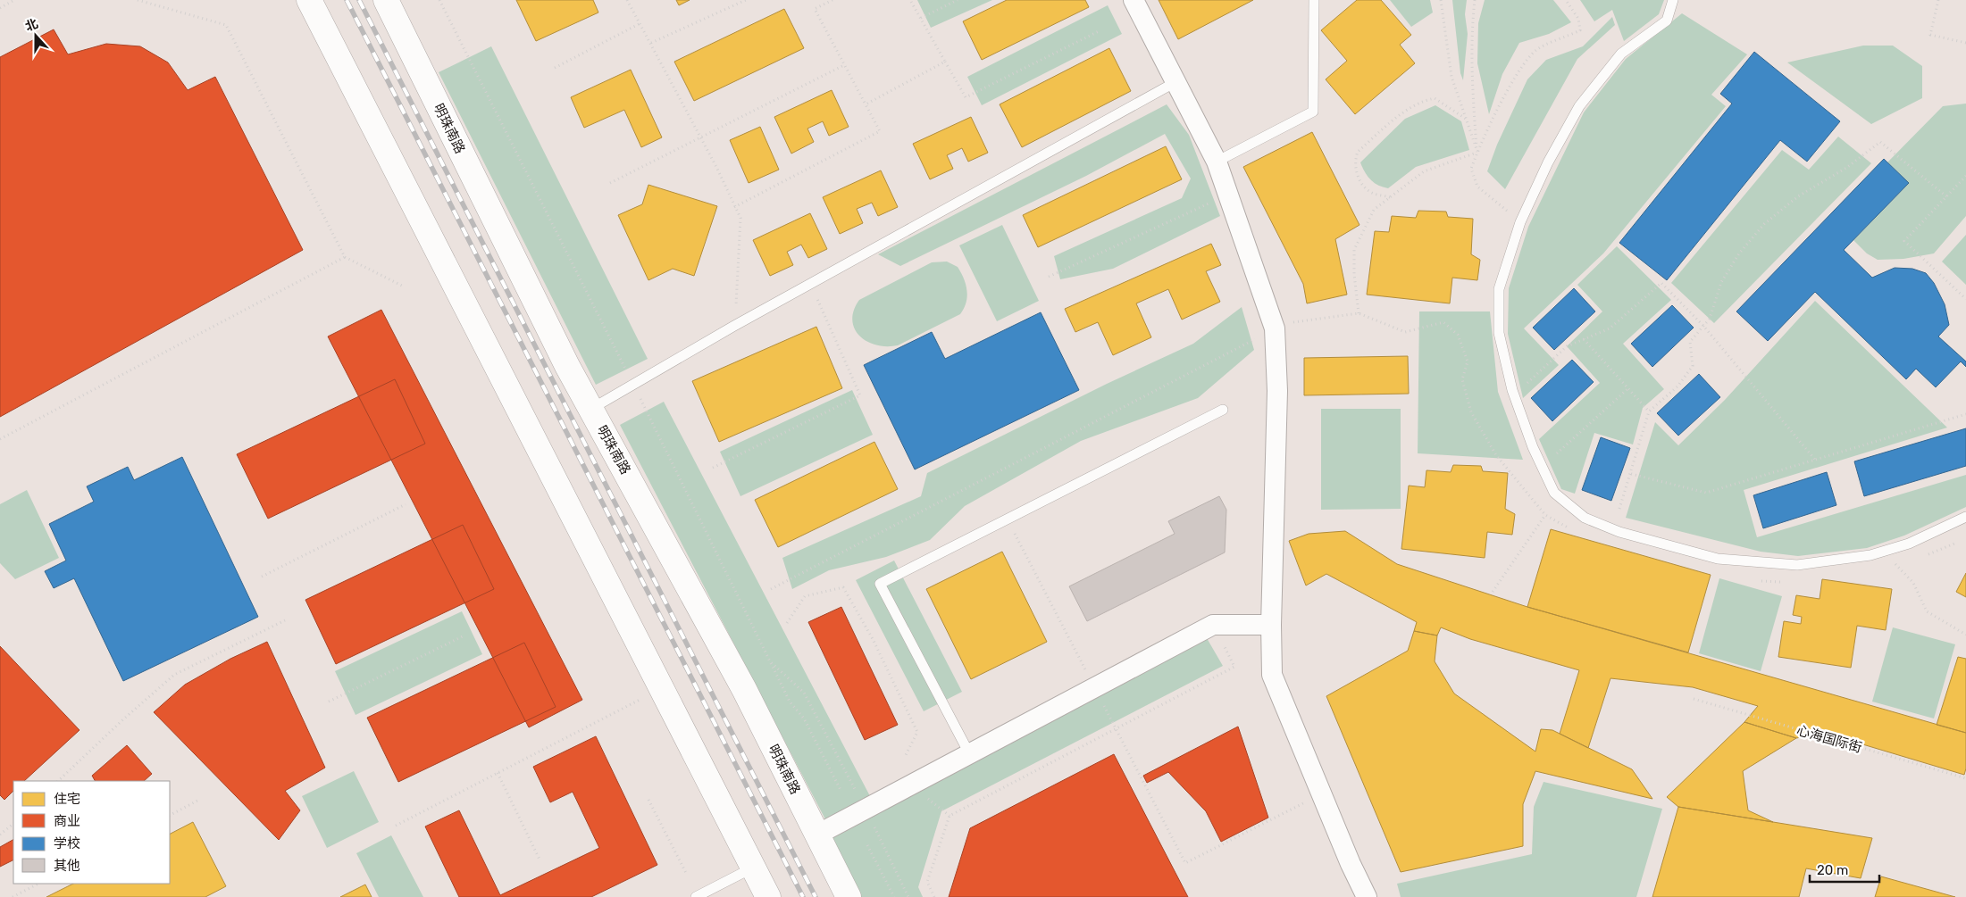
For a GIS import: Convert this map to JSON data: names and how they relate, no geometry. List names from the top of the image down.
{
  "streets": {
    "highway": ["明珠南路"],
    "path": ["心海国际街"]
  },
  "legend": [
    "住宅",
    "商业",
    "学校",
    "其他"
  ],
  "scale_bar": "20 m",
  "north": "top"
}
